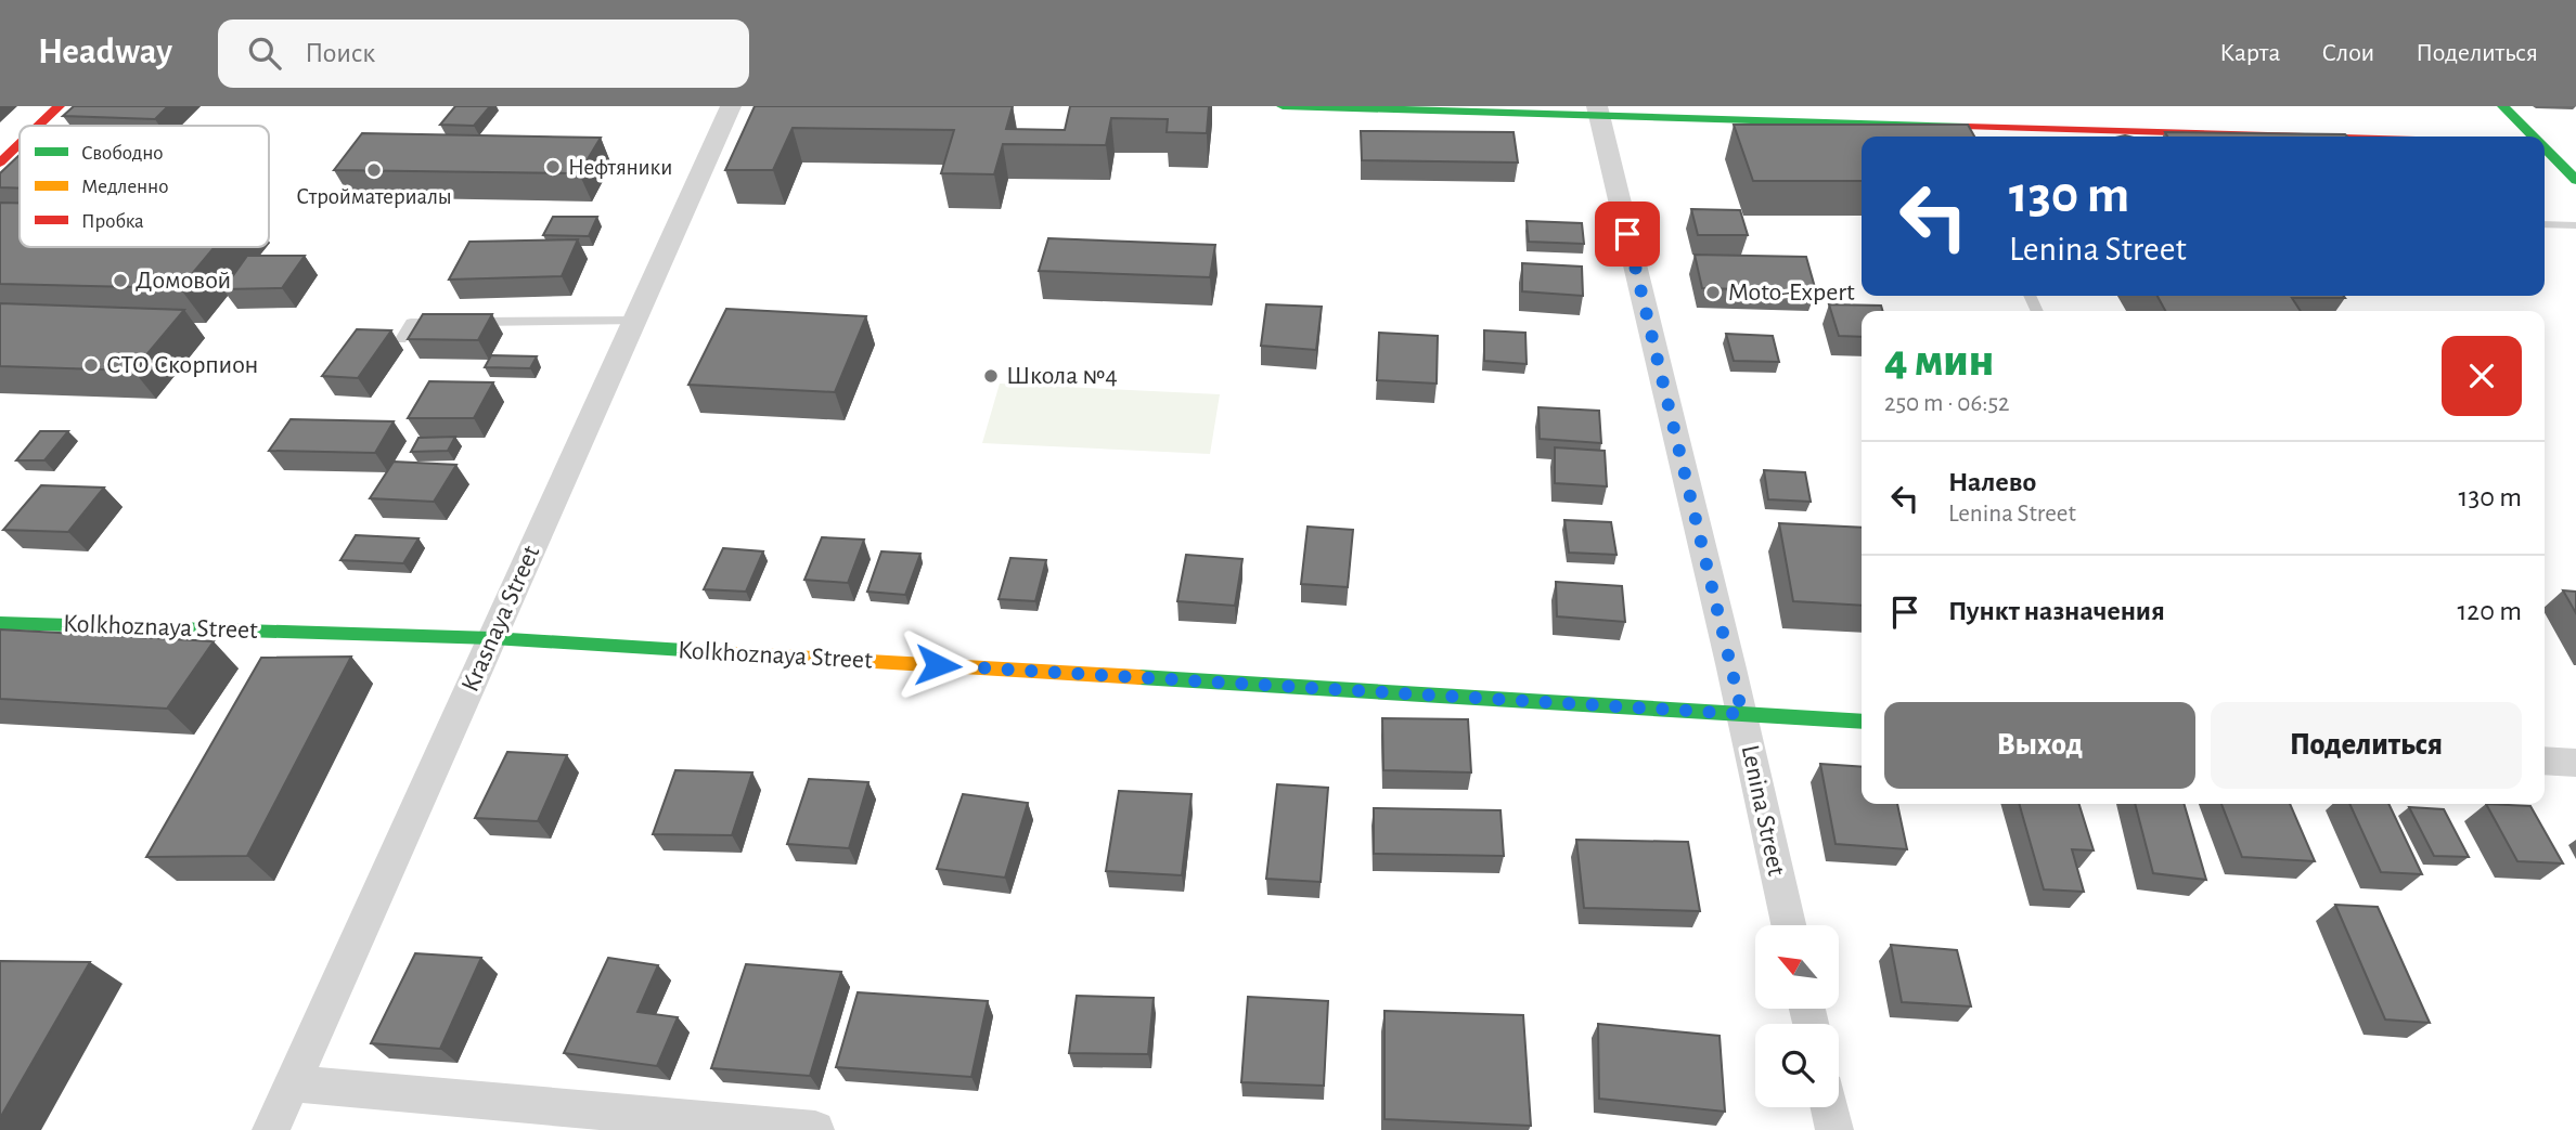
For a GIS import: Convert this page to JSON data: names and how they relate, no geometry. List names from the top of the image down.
{
  "streets": {
    "street": ["Krasnaya Street", "Kolkhoznaya Street", "Lenina Street"]
  },
  "crossings": [
    ["Krasnaya Street", "Kolkhoznaya Street"],
    ["Kolkhoznaya Street", "Lenina Street"]
  ],
  "places": [
    "Нефтяники",
    "Стройматериалы",
    "Домовой",
    "Moto-Expert",
    "СТО Скорпион",
    "Школа №4"
  ],
  "legend": ["Свободно", "Медленно", "Пробка"],
  "north": "top left",
  "page": {
    "header": "Headway",
    "search": "Поиск",
    "nav": ["Карта", "Слои", "Поделиться"],
    "turn": ["130 m", "Lenina Street"],
    "heading": ["4 мин", "250 m · 06:52"],
    "list": [
      {
        "name": "Налево",
        "note": "Lenina Street",
        "value": "130 m"
      },
      {
        "name": "Пункт назначения",
        "value": "120 m"
      }
    ],
    "buttons": ["Выход", "Поделиться"]
  }
}
